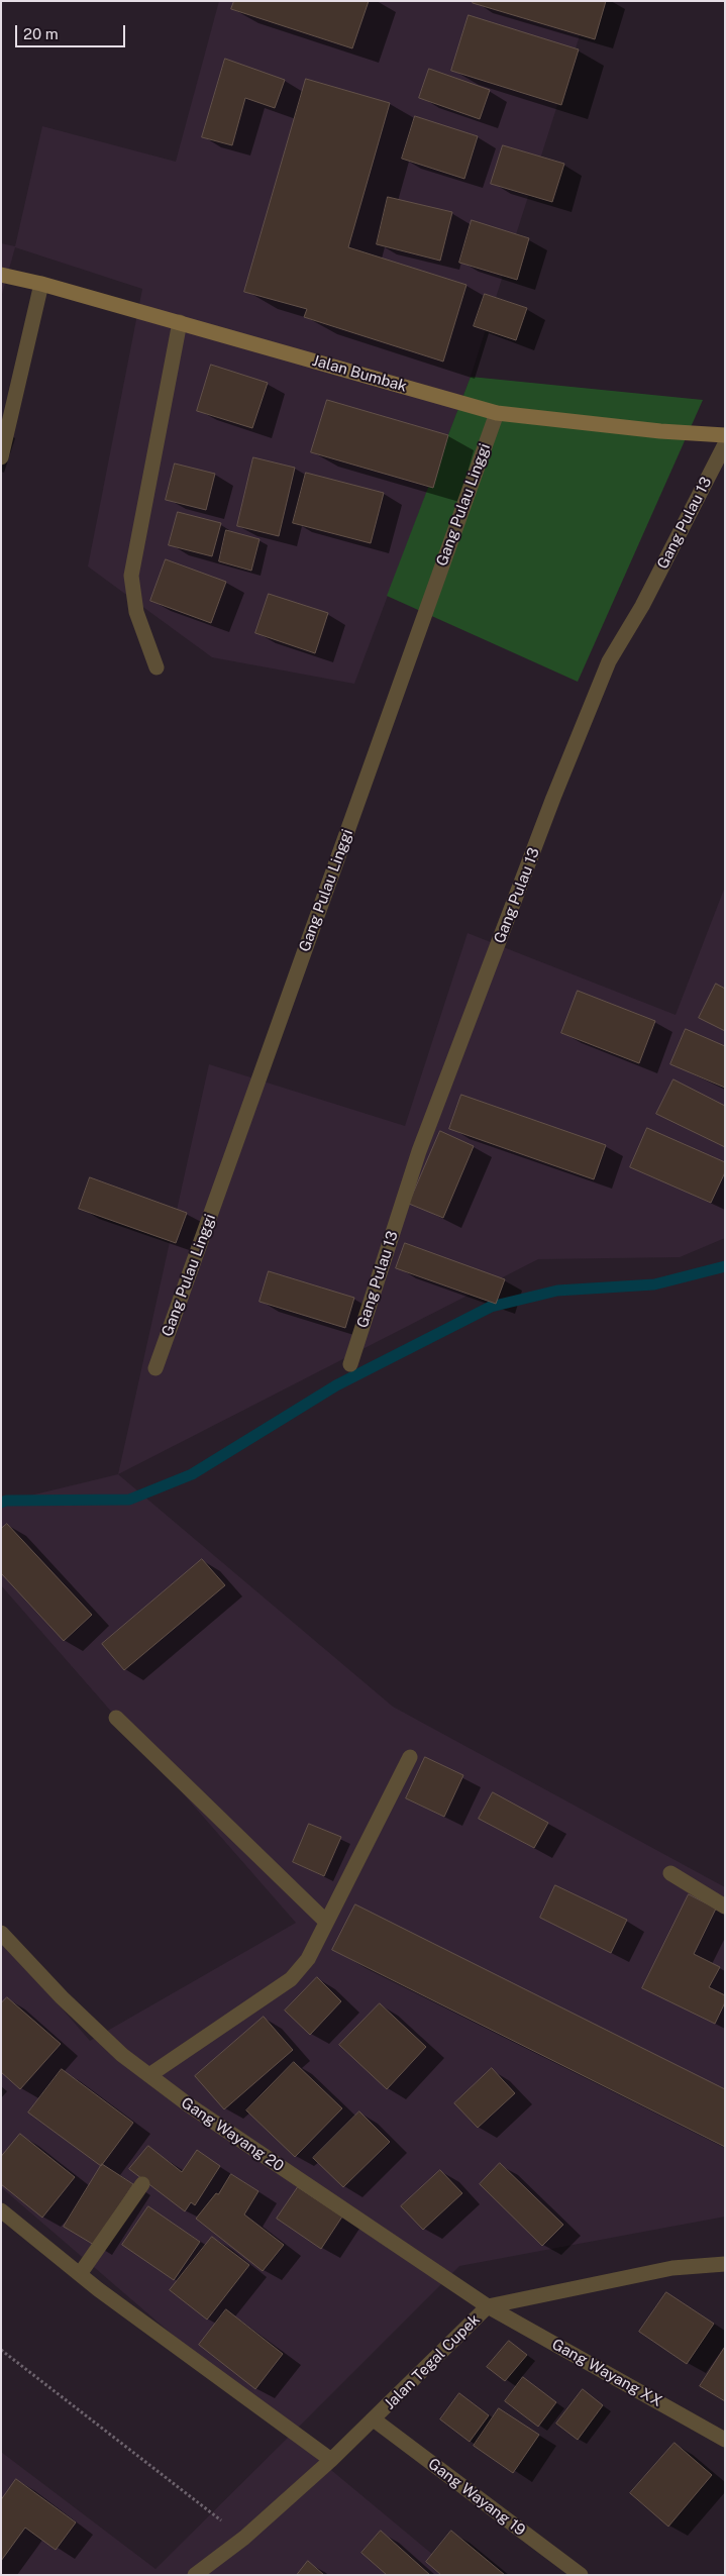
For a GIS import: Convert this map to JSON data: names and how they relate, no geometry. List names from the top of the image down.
{
  "streets": {
    "street": [
      "Jalan Bumbak",
      "Gang Pulau Linggi",
      "Gang Pulau 13",
      "Gang Wayang 20",
      "Jalan Tegal Cupek",
      "Gang Wayang XX",
      "Gang Wayang 19"
    ]
  },
  "crossings": [
    ["Jalan Bumbak", "Gang Pulau Linggi"],
    ["Gang Wayang 20", "Jalan Tegal Cupek"],
    ["Gang Wayang 20", "Gang Wayang XX"],
    ["Jalan Tegal Cupek", "Gang Wayang XX"],
    ["Jalan Tegal Cupek", "Gang Wayang 19"]
  ],
  "scale_bar": "20 m"
}
